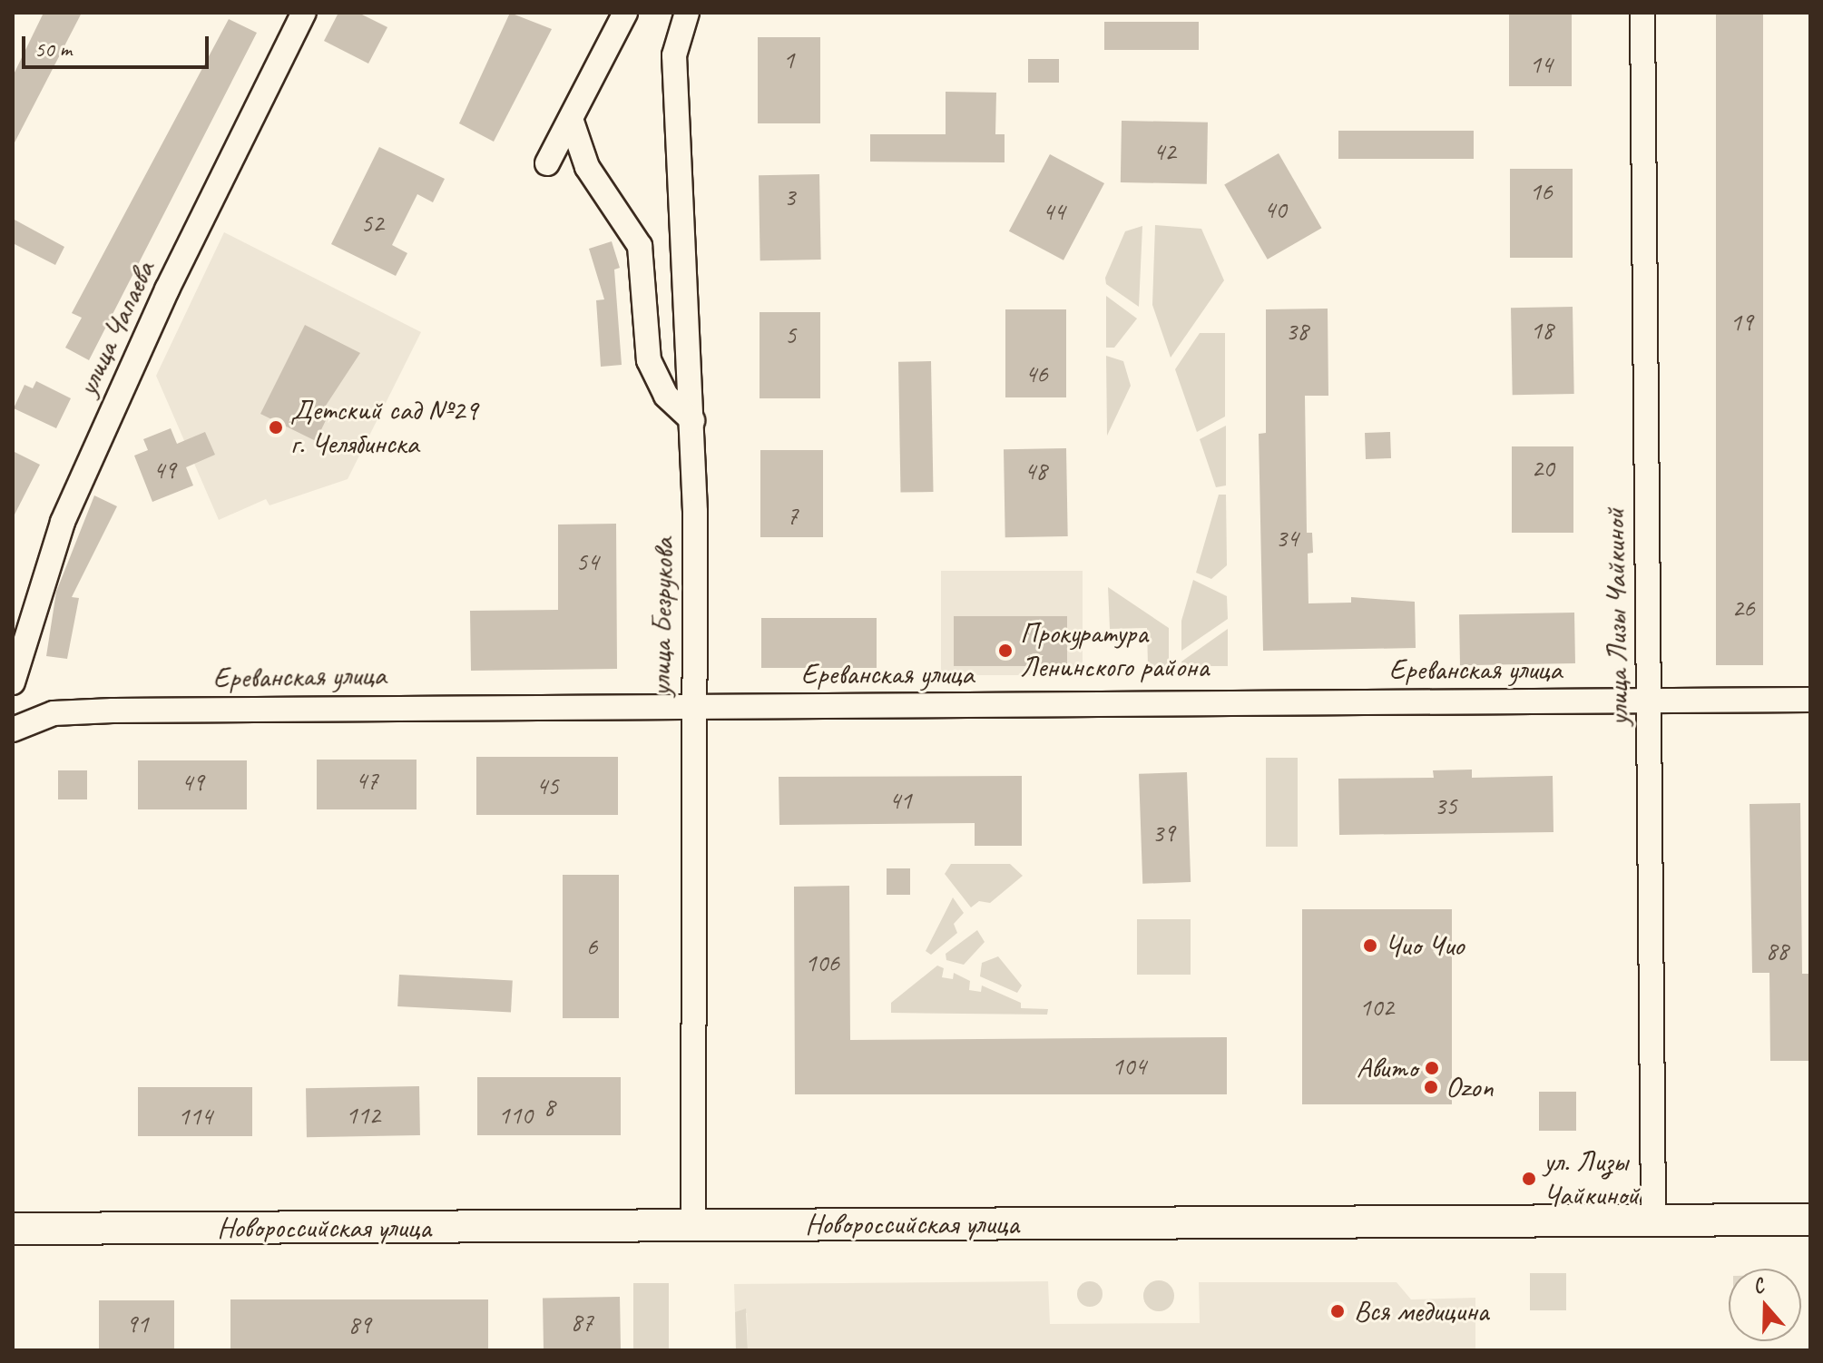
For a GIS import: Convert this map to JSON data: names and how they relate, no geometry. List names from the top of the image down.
{
  "streets": {
    "main road": ["Новороссийская улица"],
    "street": [
      "улица Чапаева",
      "улица Безрукова",
      "улица Лизы Чайкиной",
      "Ереванская улица"
    ]
  },
  "crossings": [
    ["улица Безрукова", "Ереванская улица"],
    ["улица Безрукова", "Новороссийская улица"],
    ["улица Лизы Чайкиной", "Ереванская улица"],
    ["улица Лизы Чайкиной", "Новороссийская улица"]
  ],
  "places": [
    "Детский сад №29 г. Челябинска",
    "Прокуратура Ленинского района",
    "Чио Чио",
    "Авито",
    "Ozon",
    "ул. Лизы Чайкиной",
    "Вся медицина"
  ],
  "house_numbers": [
    "1",
    "14",
    "42",
    "16",
    "3",
    "40",
    "44",
    "52",
    "19",
    "18",
    "38",
    "5",
    "46",
    "20",
    "49",
    "48",
    "7",
    "34",
    "54",
    "26",
    "47",
    "49",
    "45",
    "41",
    "35",
    "39",
    "6",
    "88",
    "106",
    "102",
    "104",
    "8",
    "112",
    "110",
    "114",
    "87",
    "91",
    "89"
  ],
  "scale_bar": "50 m",
  "north": "top"
}
